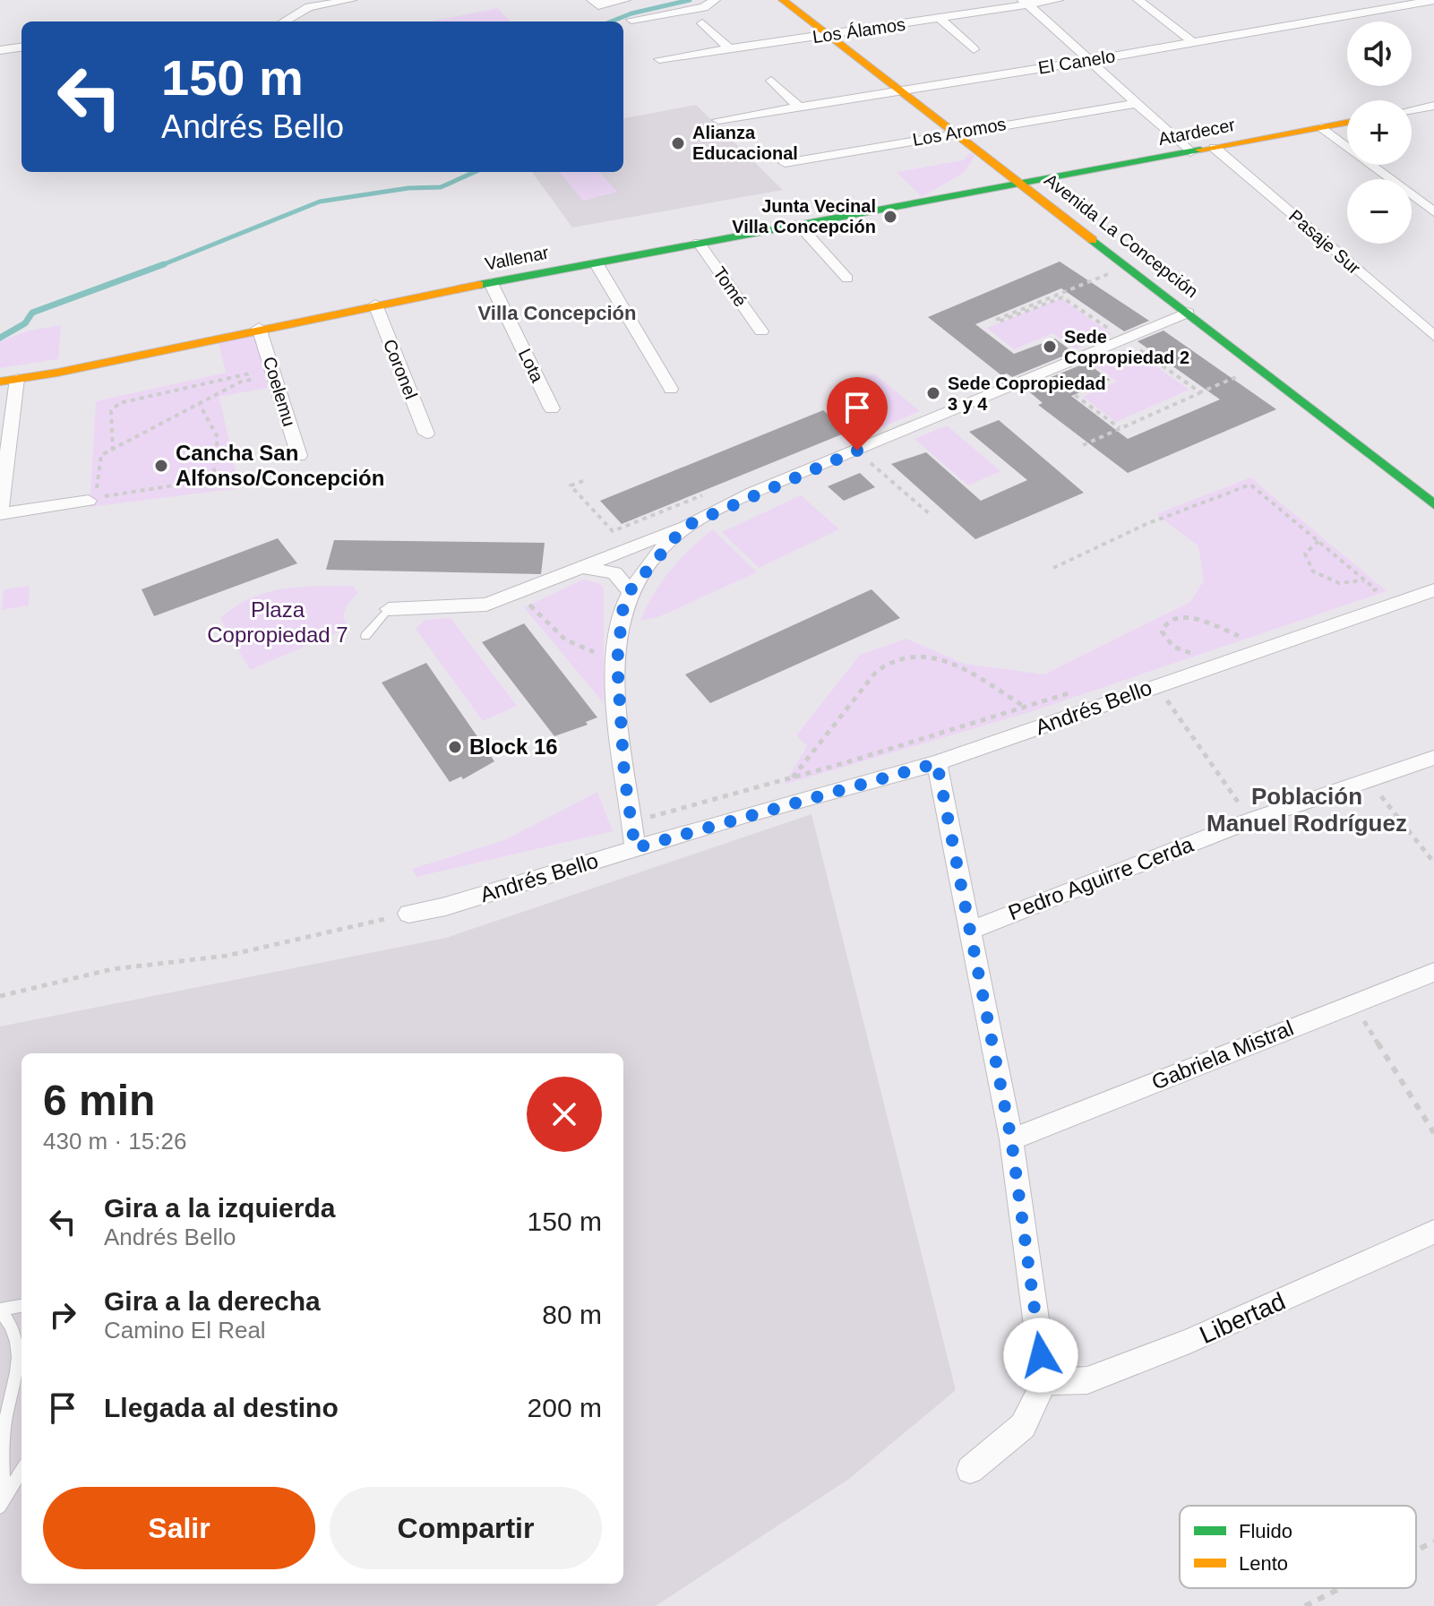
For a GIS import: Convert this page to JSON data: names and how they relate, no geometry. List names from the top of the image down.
{
  "streets": {
    "street": [
      "Los Álamos",
      "El Canelo",
      "Los Aromos",
      "Atardecer",
      "Avenida La Concepción",
      "Pasaje Sur",
      "Vallenar",
      "Tomé",
      "Lota",
      "Coronel",
      "Coelemu",
      "Andrés Bello",
      "Pedro Aguirre Cerda",
      "Gabriela Mistral",
      "Libertad"
    ]
  },
  "crossings": [
    ["Los Álamos", "Avenida La Concepción"],
    ["El Canelo", "Avenida La Concepción"],
    ["Los Aromos", "Avenida La Concepción"],
    ["Atardecer", "Avenida La Concepción"],
    ["Atardecer", "Pasaje Sur"],
    ["Atardecer", "Vallenar"],
    ["Avenida La Concepción", "Vallenar"],
    ["Vallenar", "Tomé"],
    ["Vallenar", "Lota"],
    ["Vallenar", "Coronel"],
    ["Vallenar", "Coelemu"]
  ],
  "districts": ["Villa Concepción", "Población Manuel Rodríguez"],
  "parks": ["Plaza Copropiedad 7"],
  "places": [
    "Alianza Educacional",
    "Junta Vecinal Villa Concepción",
    "Sede Copropiedad 2",
    "Sede Copropiedad 3 y 4",
    "Cancha San Alfonso/Concepción",
    "Block 16"
  ],
  "legend": ["Fluido", "Lento"],
  "page": {
    "map_buttons": ["+", "−"],
    "turn": ["150 m", "Andrés Bello"],
    "heading": ["6 min", "430 m · 15:26"],
    "list": [
      {
        "name": "Gira a la izquierda",
        "note": "Andrés Bello",
        "value": "150 m"
      },
      {
        "name": "Gira a la derecha",
        "note": "Camino El Real",
        "value": "80 m"
      },
      {
        "name": "Llegada al destino",
        "value": "200 m"
      }
    ],
    "buttons": ["Salir", "Compartir"]
  }
}
